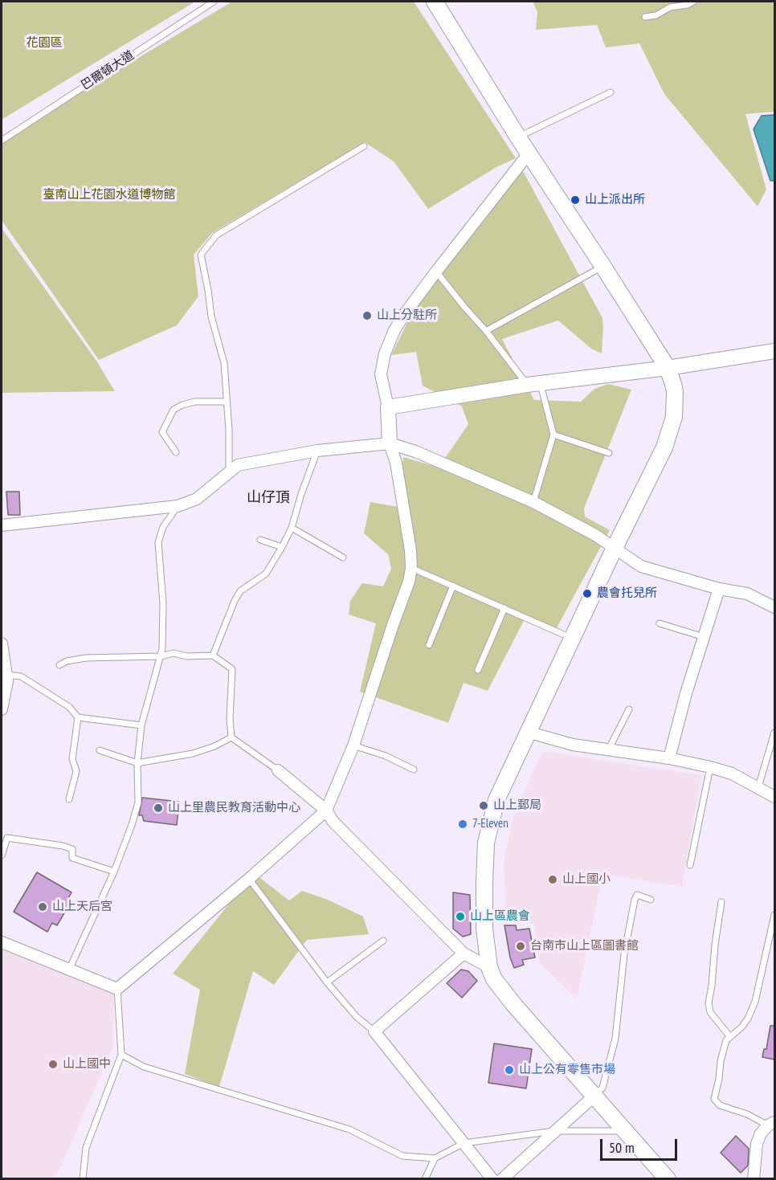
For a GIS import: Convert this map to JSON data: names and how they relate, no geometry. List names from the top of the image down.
{
  "streets": {
    "lane": ["巴爾頓大道"]
  },
  "districts": ["山仔頂"],
  "parks": ["花園區", "臺南山上花園水道博物館"],
  "places": [
    "山上派出所",
    "山上分駐所",
    "農會托兒所",
    "山上郵局",
    "山上里農民教育活動中心",
    "7-Eleven",
    "山上國小",
    "山上天后宮",
    "山上區農會",
    "台南市山上區圖書館",
    "山上國中",
    "山上公有零售市場"
  ],
  "scale_bar": "50 m"
}
